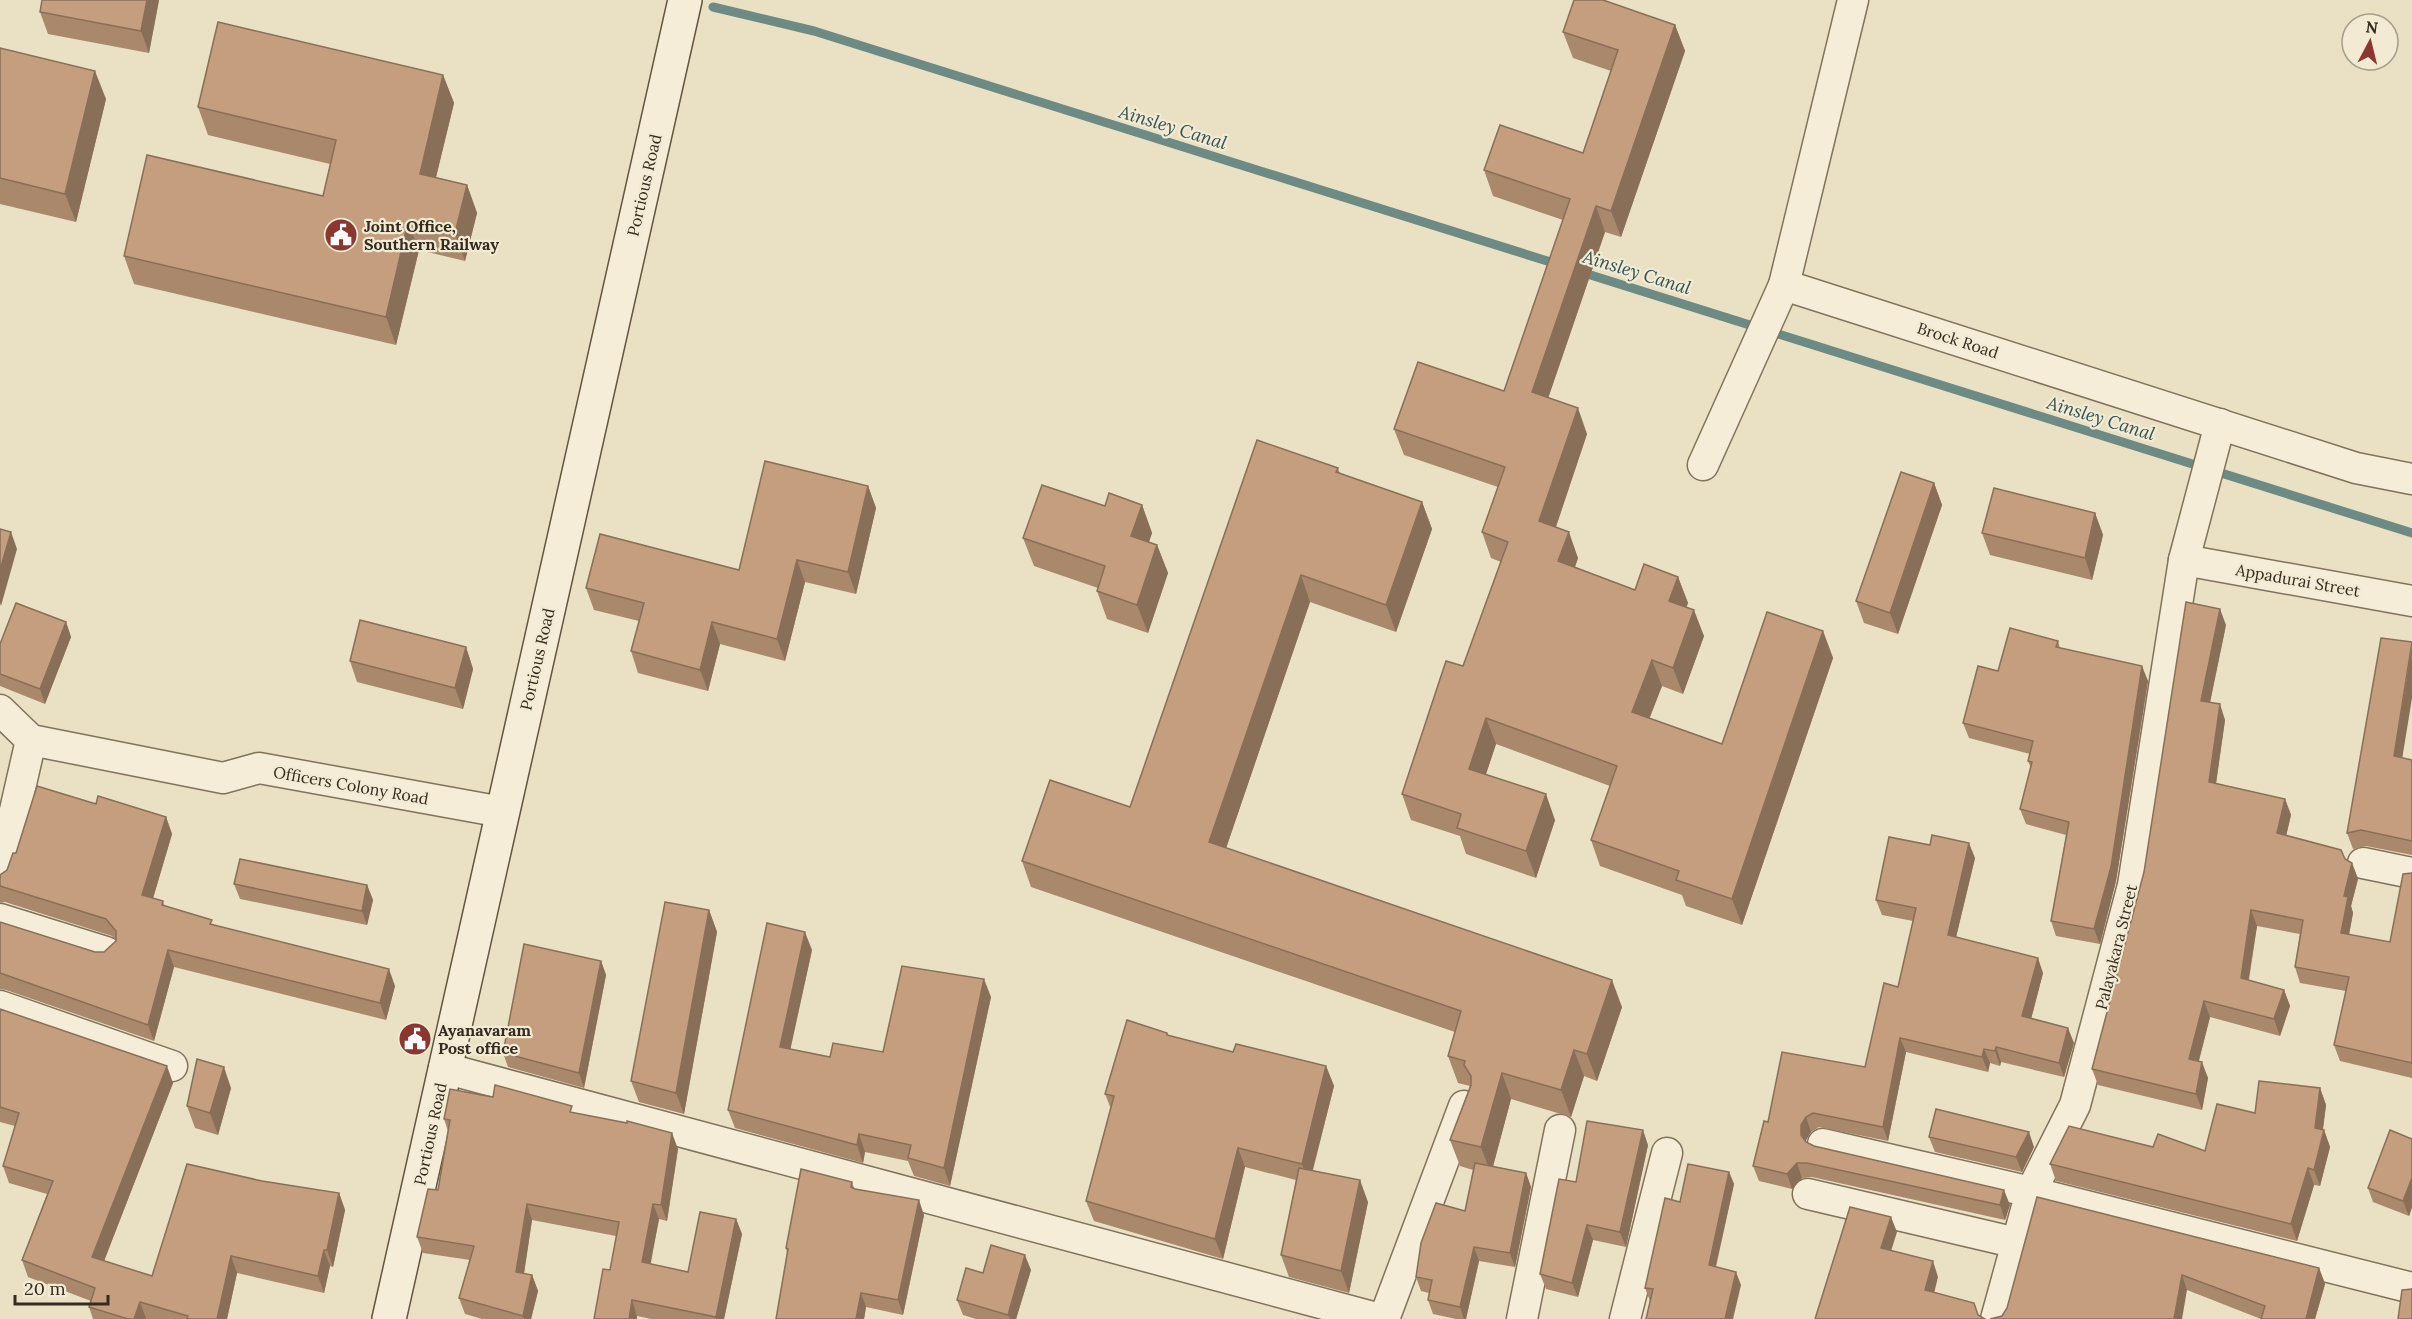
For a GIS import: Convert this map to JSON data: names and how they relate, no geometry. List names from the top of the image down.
{
  "streets": {
    "main road": ["Portious Road"],
    "street": [
      "Brock Road",
      "Appadurai Street",
      "Officers Colony Road",
      "Palayakara Street"
    ]
  },
  "crossings": [
    ["Portious Road", "Officers Colony Road"],
    ["Brock Road", "Palayakara Street"],
    ["Appadurai Street", "Palayakara Street"]
  ],
  "water": ["Ainsley Canal"],
  "places": {
    "public building": ["Joint Office, Southern Railway", "Ayanavaram Post office"]
  },
  "scale_bar": "20 m",
  "north": "top"
}
